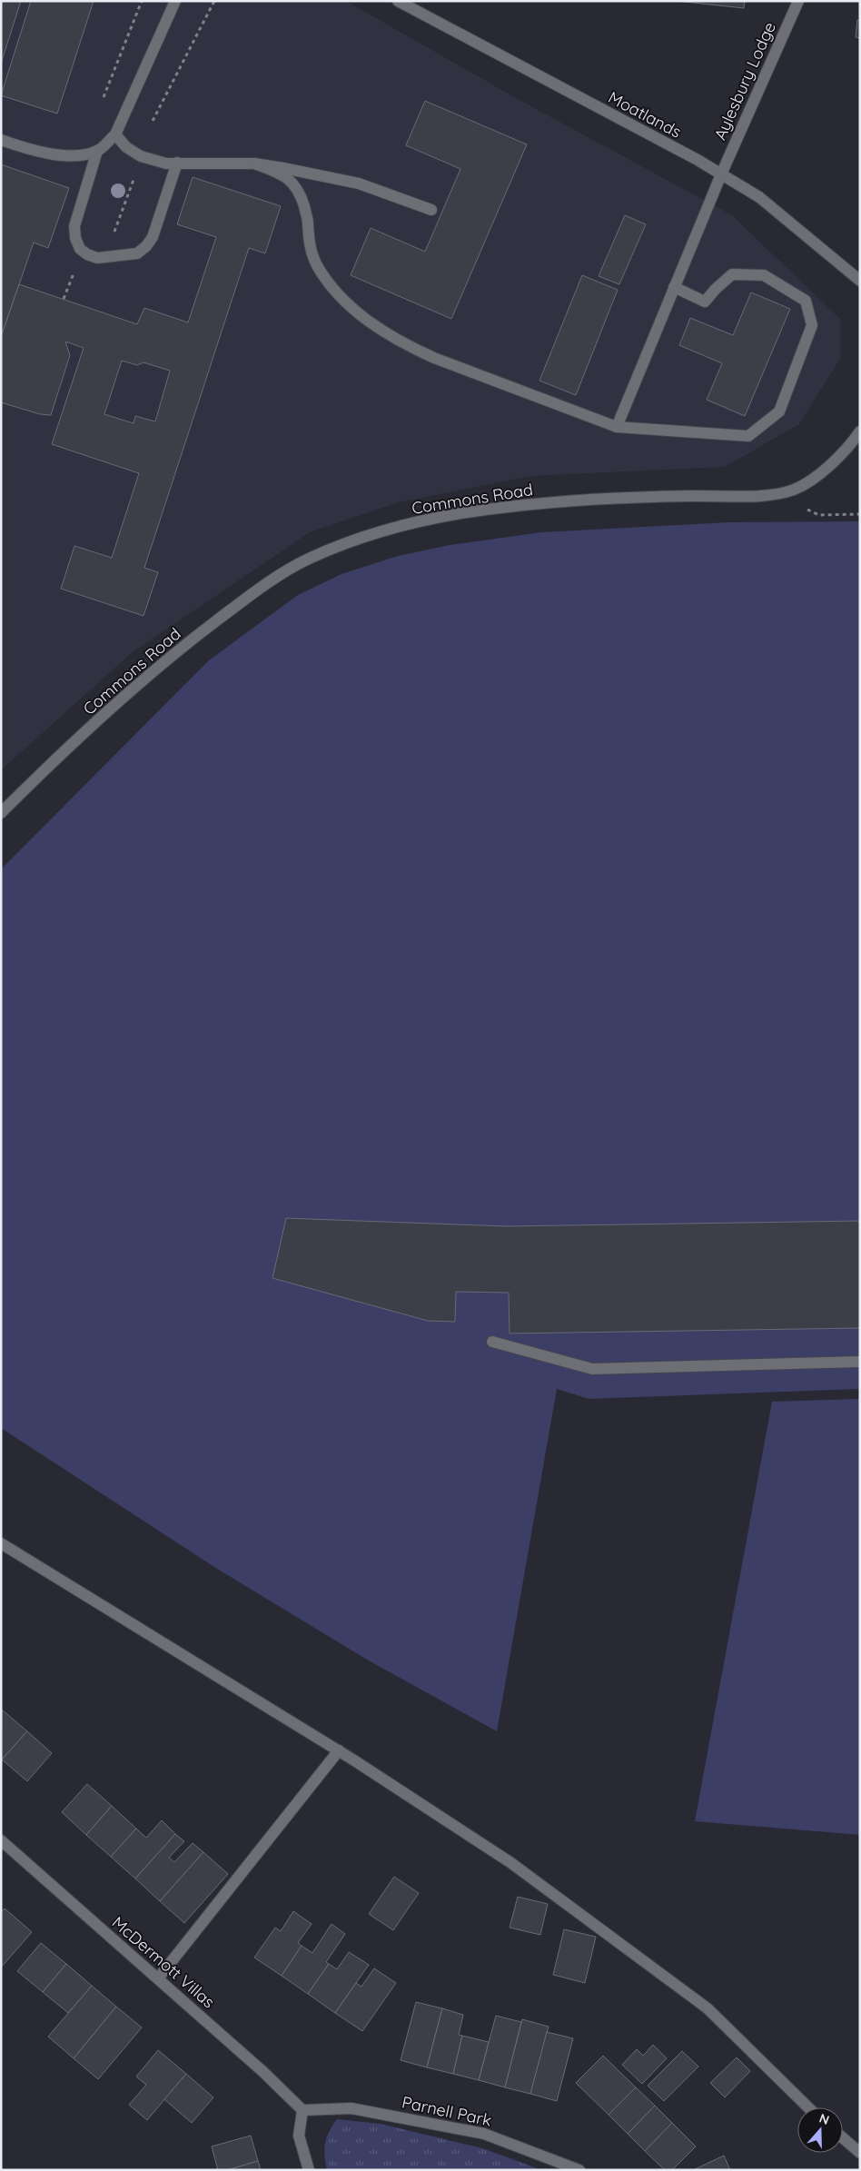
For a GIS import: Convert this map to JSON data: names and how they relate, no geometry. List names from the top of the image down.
{
  "streets": {
    "street": [
      "Aylesbury Lodge",
      "Moatlands",
      "Commons Road",
      "McDermott Villas",
      "Parnell Park"
    ]
  },
  "crossings": [
    ["Aylesbury Lodge", "Moatlands"],
    ["McDermott Villas", "Parnell Park"]
  ],
  "north": "top"
}
